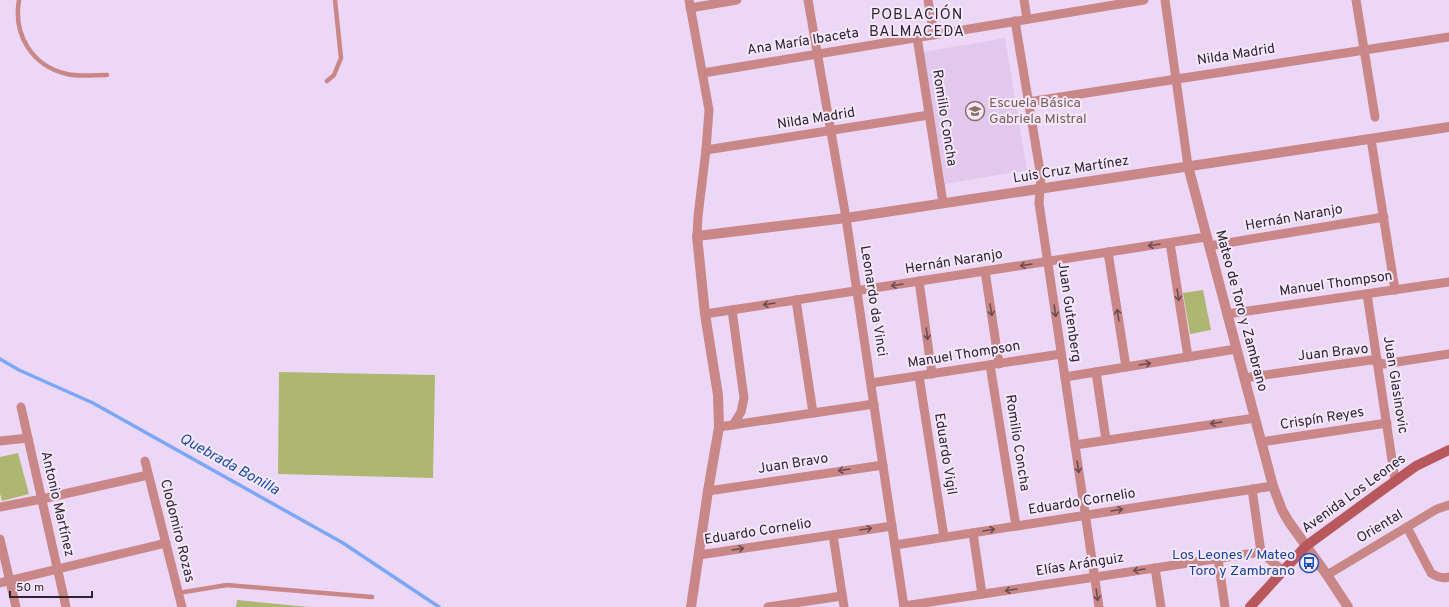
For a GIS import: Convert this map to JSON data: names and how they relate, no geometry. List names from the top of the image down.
{
  "streets": {
    "main road": ["Avenida Los Leones"],
    "street": [
      "Ana María Ibaceta",
      "Nilda Madrid",
      "Romilio Concha",
      "Luis Cruz Martínez",
      "Hernán Naranjo",
      "Manuel Thompson",
      "Leonardo da Vinci",
      "Mateo de Toro y Zambrano",
      "Juan Gutenberg",
      "Juan Bravo",
      "Juan Glasinovic",
      "Crispín Reyes",
      "Eduardo Vigil",
      "Eduardo Cornelio",
      "Antonio Martínez",
      "Oriental",
      "Clodomiro Rozas",
      "Elías Aránguiz"
    ]
  },
  "crossings": [
    ["Ana María Ibaceta", "Romilio Concha"],
    ["Ana María Ibaceta", "Leonardo da Vinci"],
    ["Ana María Ibaceta", "Juan Gutenberg"],
    ["Nilda Madrid", "Romilio Concha"],
    ["Nilda Madrid", "Leonardo da Vinci"],
    ["Nilda Madrid", "Mateo de Toro y Zambrano"],
    ["Nilda Madrid", "Juan Gutenberg"],
    ["Romilio Concha", "Luis Cruz Martínez"],
    ["Romilio Concha", "Hernán Naranjo"],
    ["Romilio Concha", "Manuel Thompson"],
    ["Romilio Concha", "Eduardo Cornelio"],
    ["Luis Cruz Martínez", "Leonardo da Vinci"],
    ["Luis Cruz Martínez", "Mateo de Toro y Zambrano"],
    ["Luis Cruz Martínez", "Juan Gutenberg"],
    ["Hernán Naranjo", "Leonardo da Vinci"],
    ["Hernán Naranjo", "Mateo de Toro y Zambrano"],
    ["Hernán Naranjo", "Juan Gutenberg"],
    ["Manuel Thompson", "Leonardo da Vinci"],
    ["Manuel Thompson", "Mateo de Toro y Zambrano"],
    ["Manuel Thompson", "Juan Gutenberg"],
    ["Manuel Thompson", "Juan Glasinovic"],
    ["Manuel Thompson", "Eduardo Vigil"],
    ["Leonardo da Vinci", "Juan Bravo"],
    ["Leonardo da Vinci", "Eduardo Cornelio"],
    ["Leonardo da Vinci", "Elías Aránguiz"],
    ["Mateo de Toro y Zambrano", "Juan Bravo"],
    ["Mateo de Toro y Zambrano", "Crispín Reyes"],
    ["Mateo de Toro y Zambrano", "Avenida Los Leones"],
    ["Mateo de Toro y Zambrano", "Eduardo Cornelio"],
    ["Mateo de Toro y Zambrano", "Oriental"],
    ["Juan Gutenberg", "Eduardo Cornelio"],
    ["Juan Gutenberg", "Elías Aránguiz"],
    ["Juan Bravo", "Juan Glasinovic"],
    ["Juan Glasinovic", "Crispín Reyes"],
    ["Juan Glasinovic", "Avenida Los Leones"],
    ["Eduardo Vigil", "Eduardo Cornelio"]
  ],
  "one_way": ["Hernán Naranjo", "Elías Aránguiz"],
  "districts": ["POBLACIÓN BALMACEDA"],
  "water": ["Quebrada Bonilla"],
  "places": {
    "school or university": ["Escuela Básica Gabriela Mistral"],
    "bus stop": ["Los Leones / Mateo Toro y Zambrano"]
  },
  "scale_bar": "50 m"
}
